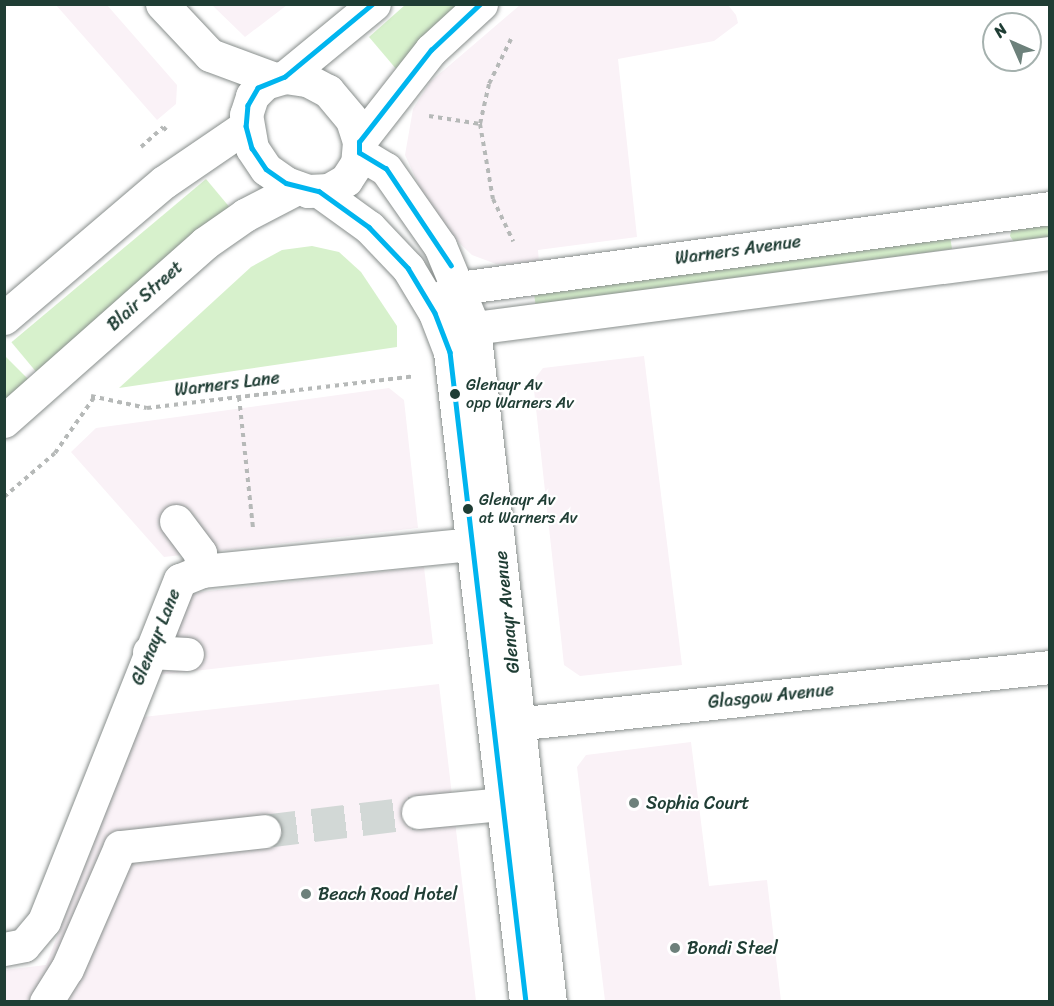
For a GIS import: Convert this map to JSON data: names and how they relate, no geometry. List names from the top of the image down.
{
  "streets": {
    "street": [
      "Warners Avenue",
      "Blair Street",
      "Glenayr Avenue",
      "Glenayr Lane",
      "Glasgow Avenue"
    ],
    "path": ["Warners Lane"]
  },
  "crossings": [
    ["Warners Avenue", "Glenayr Avenue"],
    ["Blair Street", "Warners Lane"],
    ["Blair Street", "Glenayr Avenue"],
    ["Glenayr Avenue", "Glenayr Lane"],
    ["Glenayr Avenue", "Glasgow Avenue"]
  ],
  "places": [
    "Glenayr Av opp Warners Av",
    "Glenayr Av at Warners Av",
    "Sophia Court",
    "Beach Road Hotel",
    "Bondi Steel"
  ],
  "north": "top left"
}
